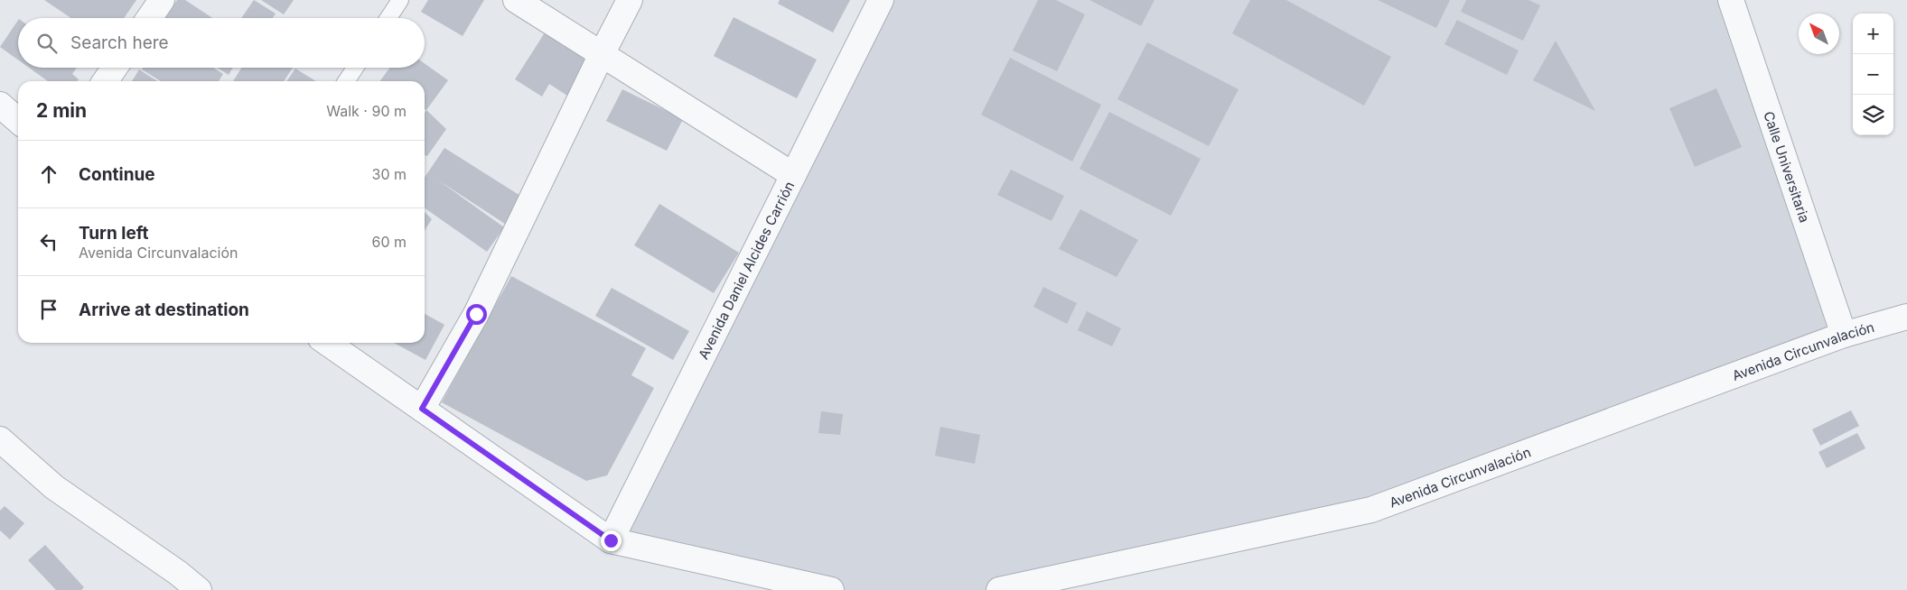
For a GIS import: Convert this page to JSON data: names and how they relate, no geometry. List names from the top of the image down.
{
  "streets": {
    "street": ["Calle Universitaria", "Avenida Daniel Alcides Carrión", "Avenida Circunvalación"]
  },
  "crossings": [
    ["Calle Universitaria", "Avenida Circunvalación"]
  ],
  "north": "top left",
  "page": {
    "map_buttons": ["+", "−"],
    "search": "Search here",
    "heading": ["2 min", "Walk · 90 m"],
    "list": [
      ["Continue", "30 m"],
      ["Turn left", "Avenida Circunvalación", "60 m"],
      "Arrive at destination"
    ]
  }
}
